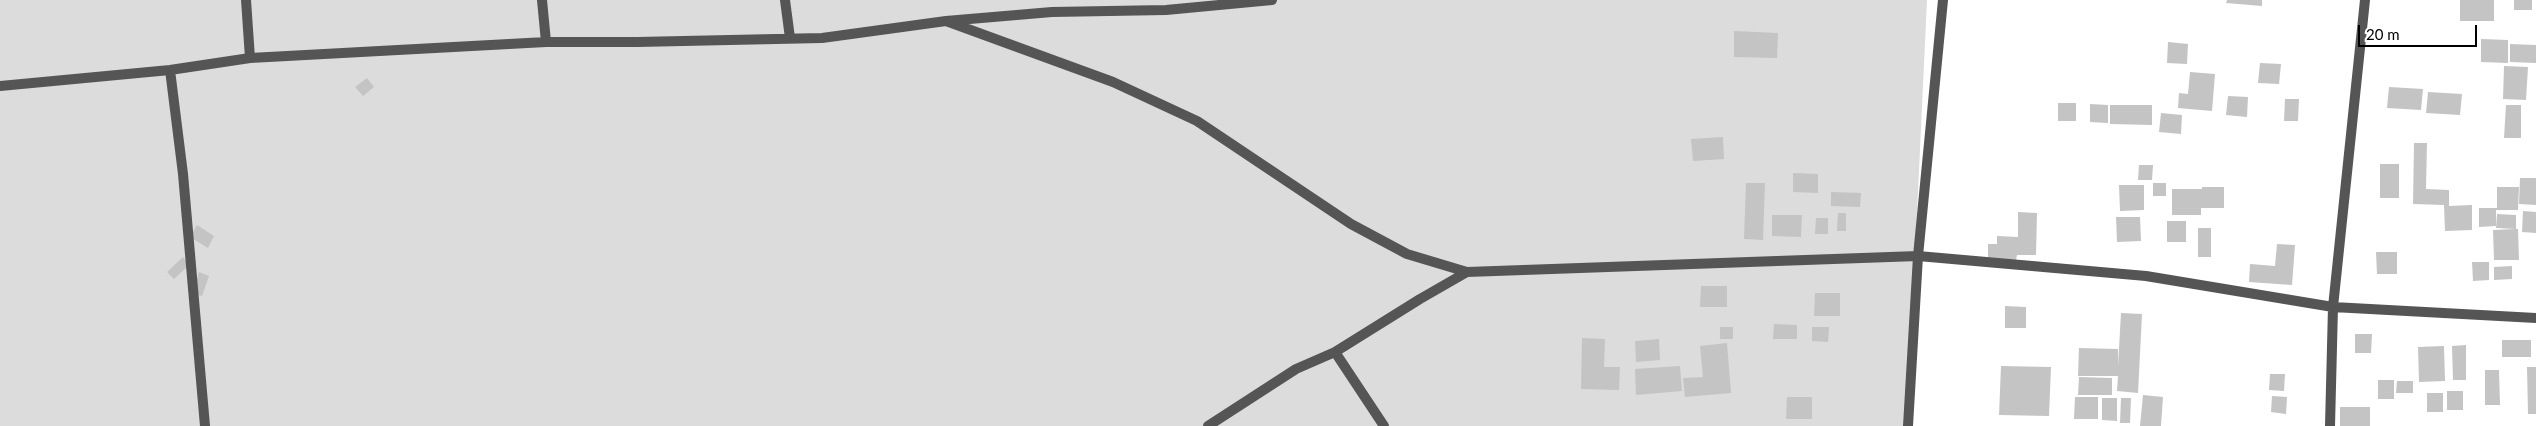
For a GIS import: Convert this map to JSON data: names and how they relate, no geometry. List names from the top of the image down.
{
  "scale_bar": "20 m"
}
